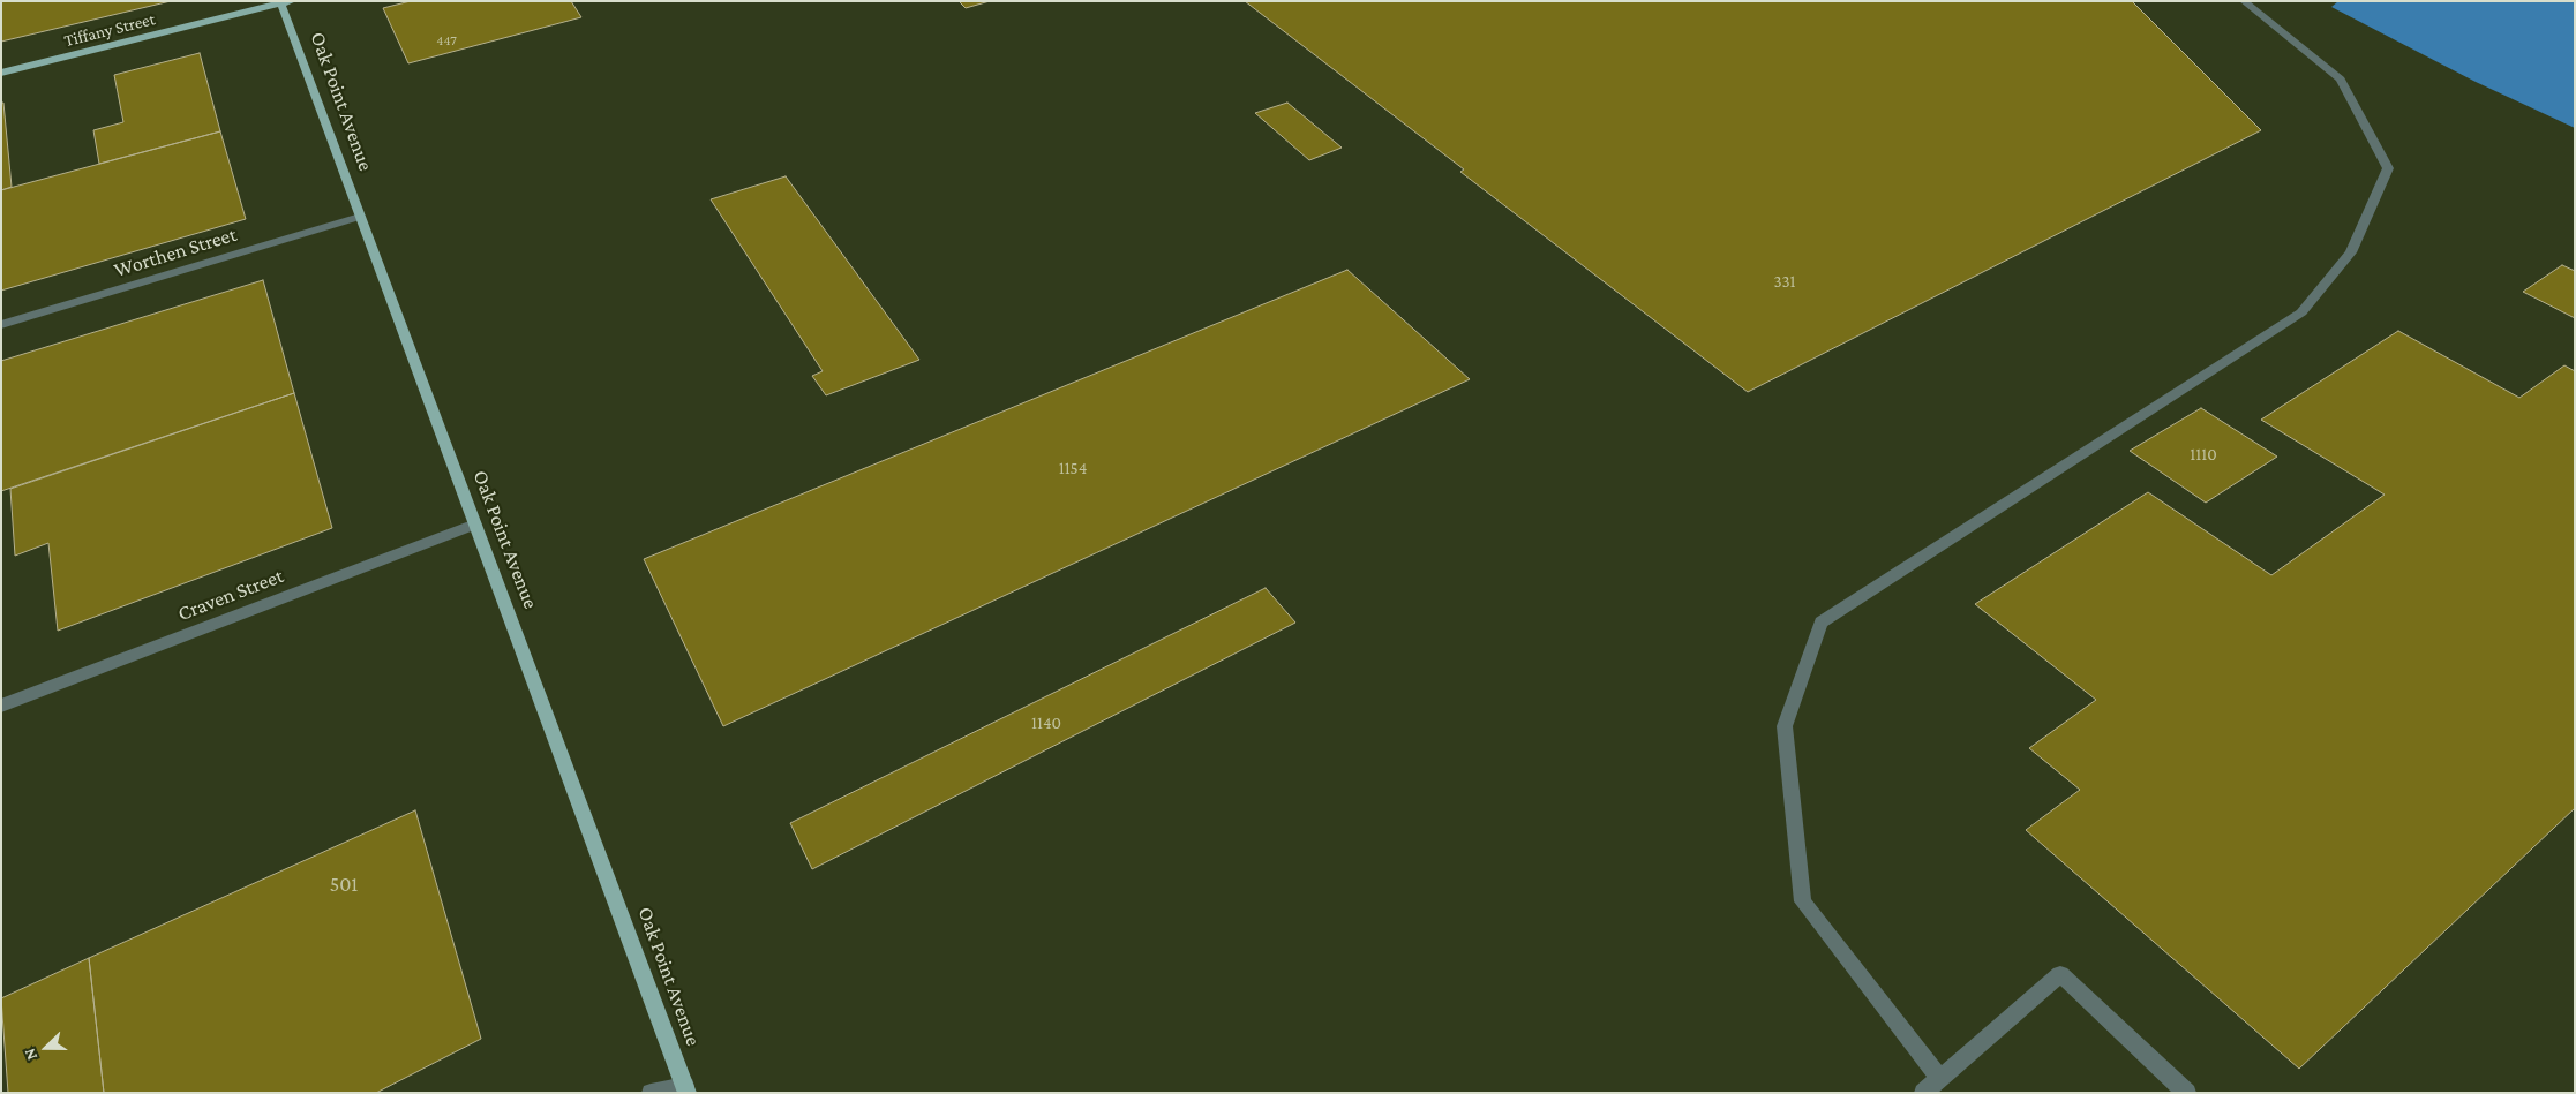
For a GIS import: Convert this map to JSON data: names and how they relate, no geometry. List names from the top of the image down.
{
  "streets": {
    "main road": ["Tiffany Street", "Oak Point Avenue"],
    "street": ["Worthen Street", "Craven Street"]
  },
  "crossings": [
    ["Tiffany Street", "Oak Point Avenue"],
    ["Oak Point Avenue", "Worthen Street"],
    ["Oak Point Avenue", "Craven Street"]
  ],
  "house_numbers": [
    "447",
    "331",
    "1110",
    "1154",
    "1140",
    "501"
  ],
  "north": "left"
}
